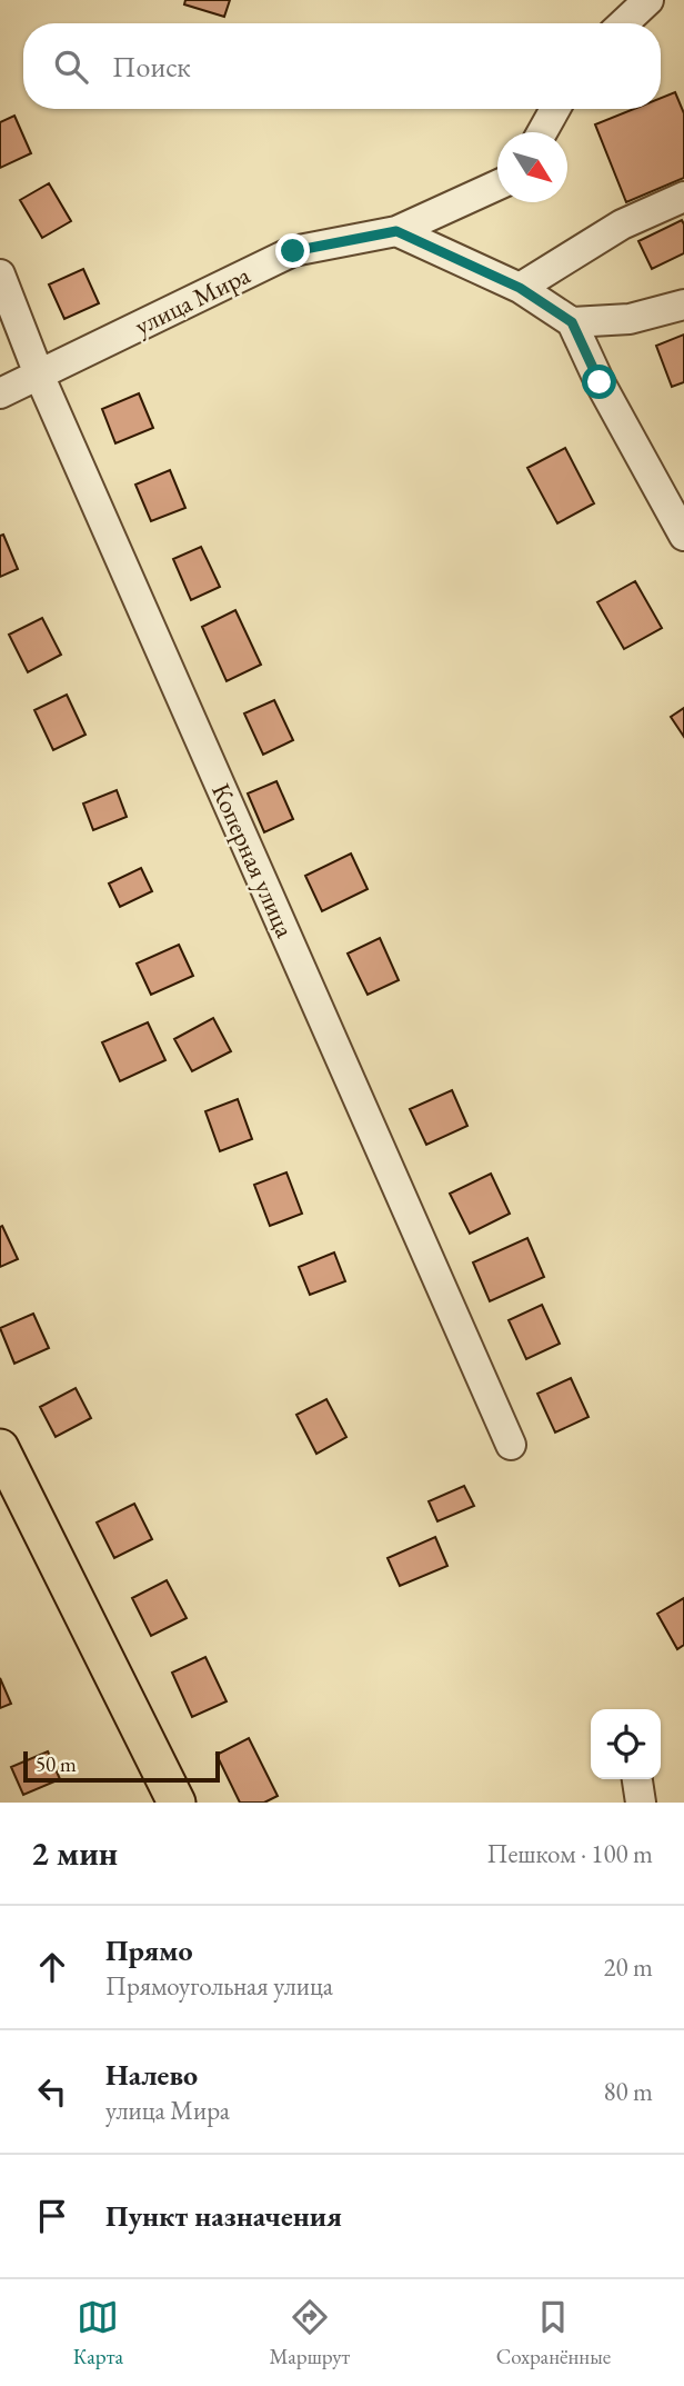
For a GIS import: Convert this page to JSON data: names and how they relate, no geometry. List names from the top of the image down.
{
  "streets": {
    "street": ["улица Мира", "Коперная улица"]
  },
  "crossings": [
    ["улица Мира", "Коперная улица"]
  ],
  "scale_bar": "50 m",
  "north": "bottom right",
  "page": {
    "search": "Поиск",
    "scale": "50 m",
    "heading": ["2 мин", "Пешком · 100 m"],
    "list": [
      ["Прямо", "Прямоугольная улица", "20 m"],
      ["Налево", "улица Мира", "80 m"],
      "Пункт назначения"
    ],
    "nav": ["Карта", "Маршрут", "Сохранённые"]
  }
}
